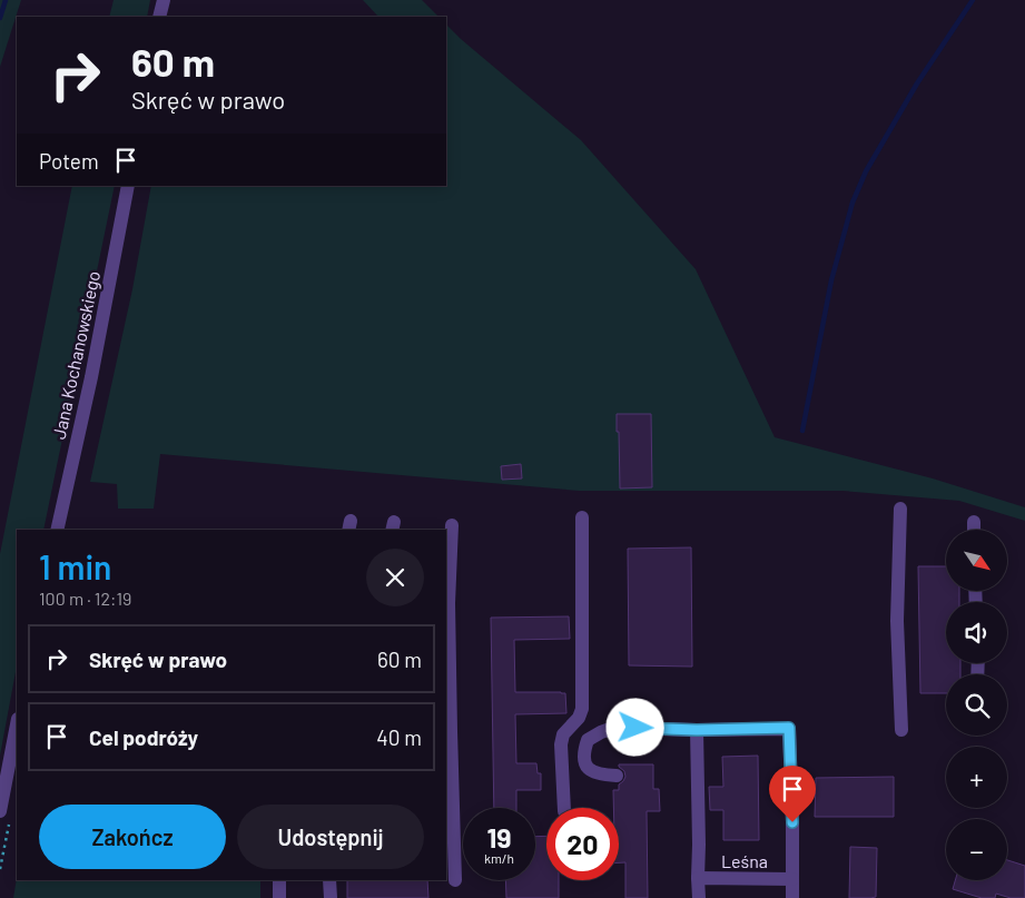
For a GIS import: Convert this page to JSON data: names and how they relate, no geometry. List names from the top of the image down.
{
  "streets": {
    "street": ["Jana Kochanowskiego", "Leśna"]
  },
  "north": "bottom right",
  "page": {
    "turn": ["60 m", "Skręć w prawo"],
    "then": "Potem",
    "map_buttons": ["+", "−"],
    "heading": ["1 min", "100 m · 12:19"],
    "list": [
      {
        "name": "Skręć w prawo",
        "value": "60 m"
      },
      {
        "name": "Cel podróży",
        "value": "40 m"
      }
    ],
    "buttons": ["Zakończ", "Udostępnij"],
    "speed": "19 km/h",
    "limit": "20"
  }
}
